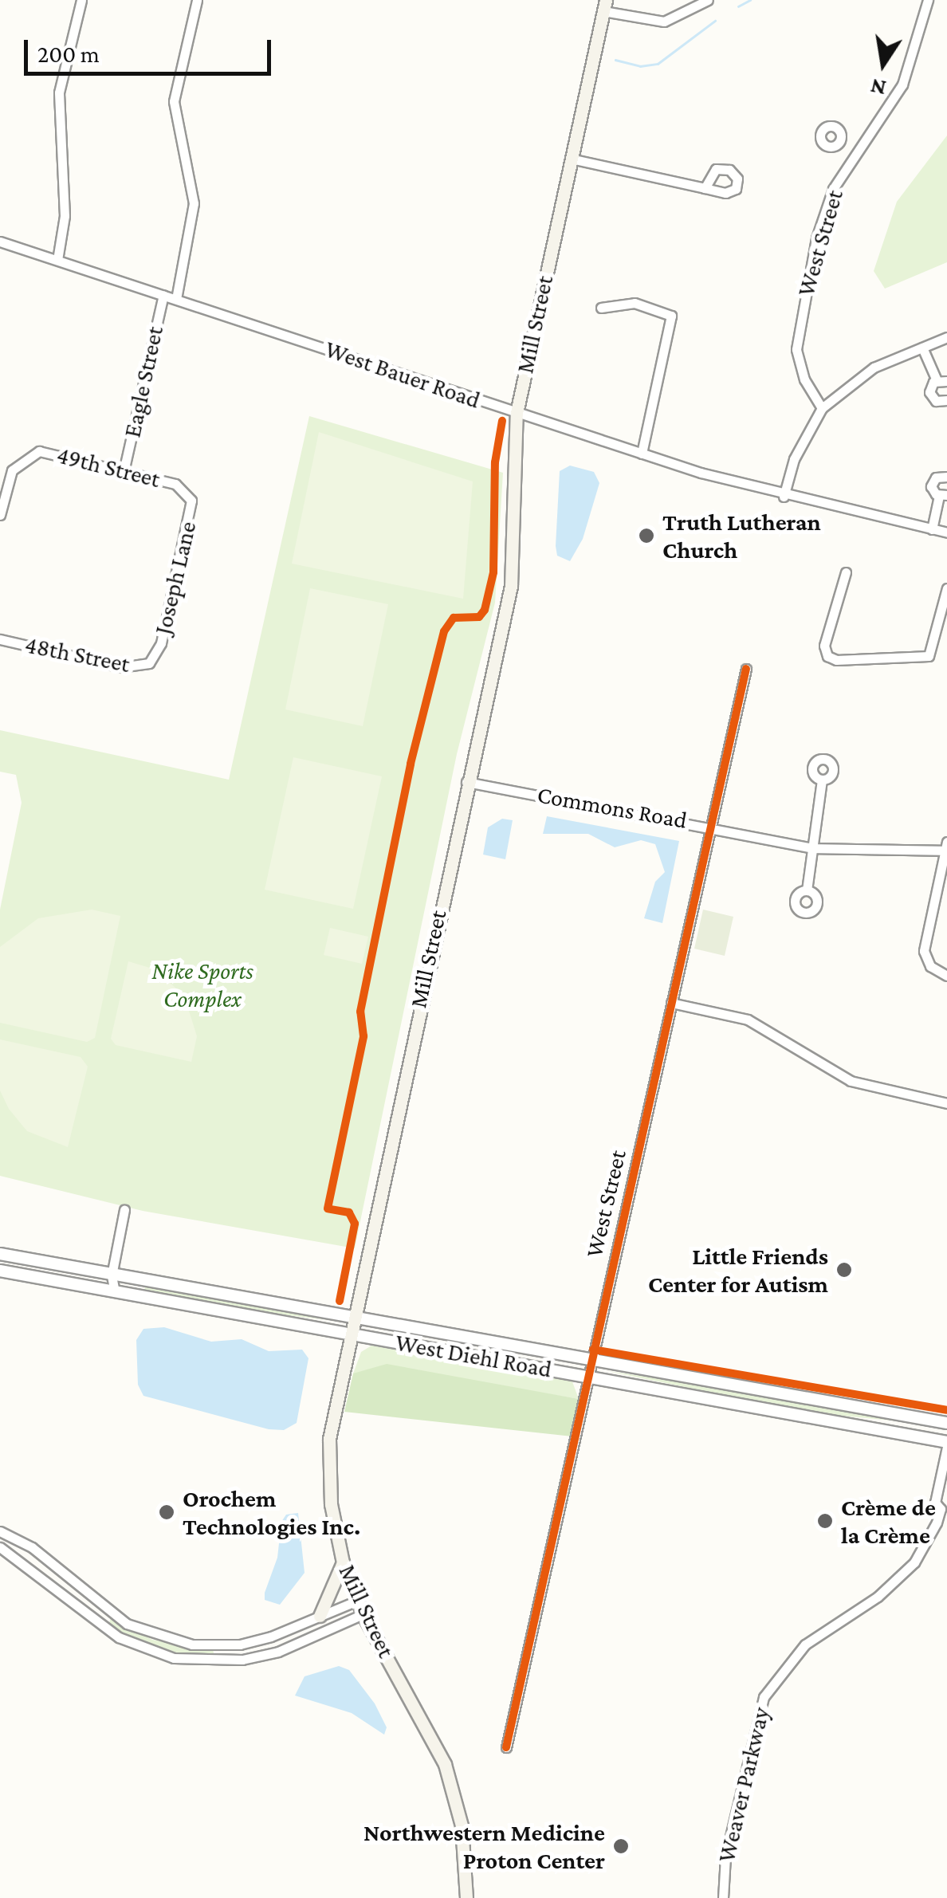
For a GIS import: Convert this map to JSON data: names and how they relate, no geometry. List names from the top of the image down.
{
  "streets": {
    "main road": ["Mill Street"],
    "street": [
      "West Street",
      "West Bauer Road",
      "Eagle Street",
      "49th Street",
      "Joseph Lane",
      "48th Street",
      "Commons Road",
      "West Diehl Road",
      "Weaver Parkway"
    ]
  },
  "crossings": [
    ["West Street", "Commons Road"],
    ["West Street", "West Diehl Road"],
    ["Mill Street", "West Bauer Road"],
    ["Mill Street", "Commons Road"],
    ["Mill Street", "West Diehl Road"],
    ["West Bauer Road", "Eagle Street"],
    ["Eagle Street", "49th Street"],
    ["49th Street", "Joseph Lane"],
    ["Joseph Lane", "48th Street"],
    ["West Diehl Road", "Weaver Parkway"]
  ],
  "parks": ["Nike Sports Complex"],
  "places": [
    "Truth Lutheran Church",
    "Little Friends Center for Autism",
    "Orochem Technologies Inc.",
    "Crème de la Crème",
    "Northwestern Medicine Proton Center"
  ],
  "scale_bar": "200 m",
  "north": "bottom"
}
